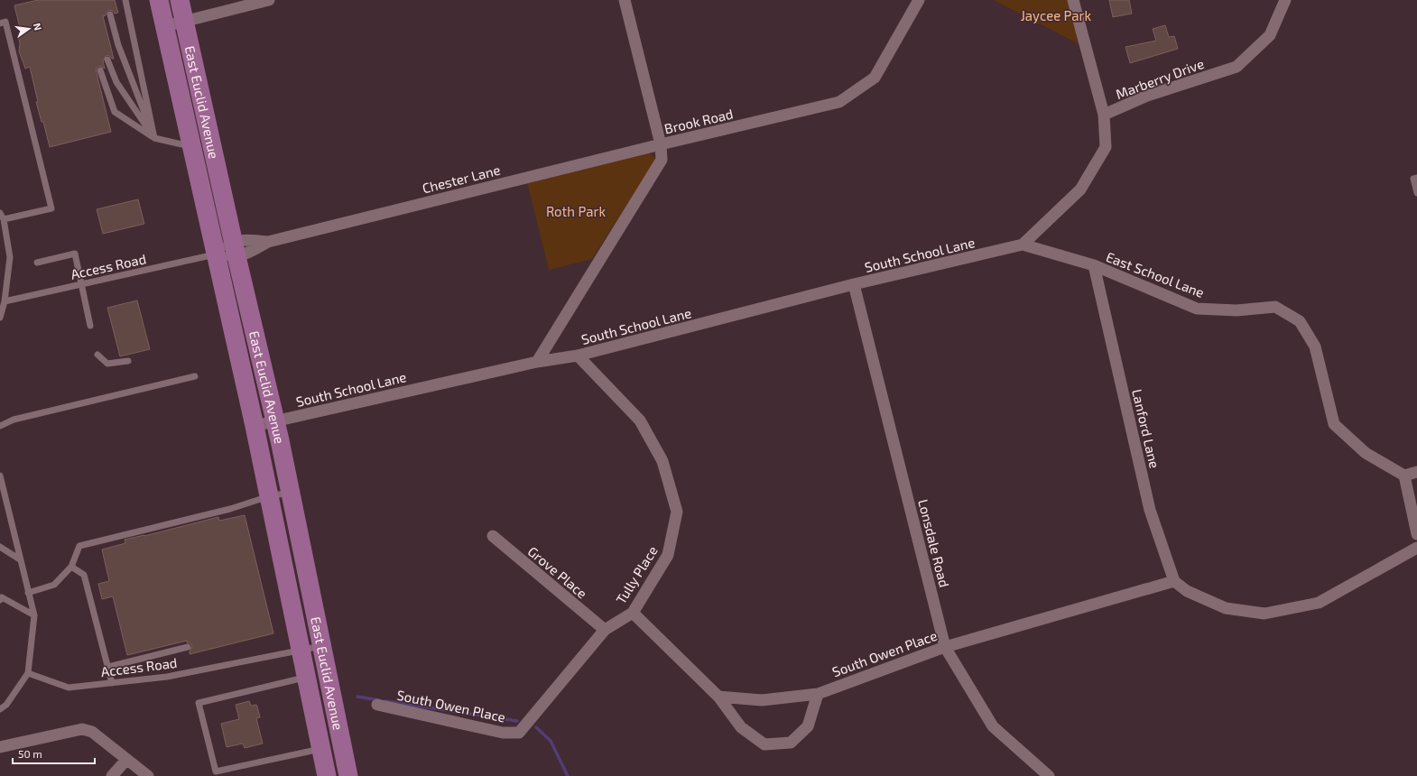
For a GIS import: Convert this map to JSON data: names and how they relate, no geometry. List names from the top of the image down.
{
  "streets": {
    "main road": ["East Euclid Avenue"],
    "street": [
      "Marberry Drive",
      "Brook Road",
      "Chester Lane",
      "South School Lane",
      "East School Lane",
      "Lanford Lane",
      "Lonsdale Road",
      "Grove Place",
      "Tully Place",
      "South Owen Place"
    ],
    "lane": ["Access Road"]
  },
  "crossings": [
    ["Marberry Drive", "South School Lane"],
    ["Marberry Drive", "East School Lane"],
    ["East Euclid Avenue", "Chester Lane"],
    ["East Euclid Avenue", "South School Lane"],
    ["East Euclid Avenue", "Access Road"],
    ["Brook Road", "Chester Lane"],
    ["Brook Road", "South School Lane"],
    ["Chester Lane", "Access Road"],
    ["South School Lane", "East School Lane"],
    ["South School Lane", "Lonsdale Road"],
    ["South School Lane", "Tully Place"],
    ["East School Lane", "Lanford Lane"],
    ["Lanford Lane", "South Owen Place"],
    ["Lonsdale Road", "South Owen Place"],
    ["Grove Place", "Tully Place"],
    ["Tully Place", "South Owen Place"]
  ],
  "parks": ["Jaycee Park", "Roth Park"],
  "scale_bar": "50 m",
  "north": "right"
}
